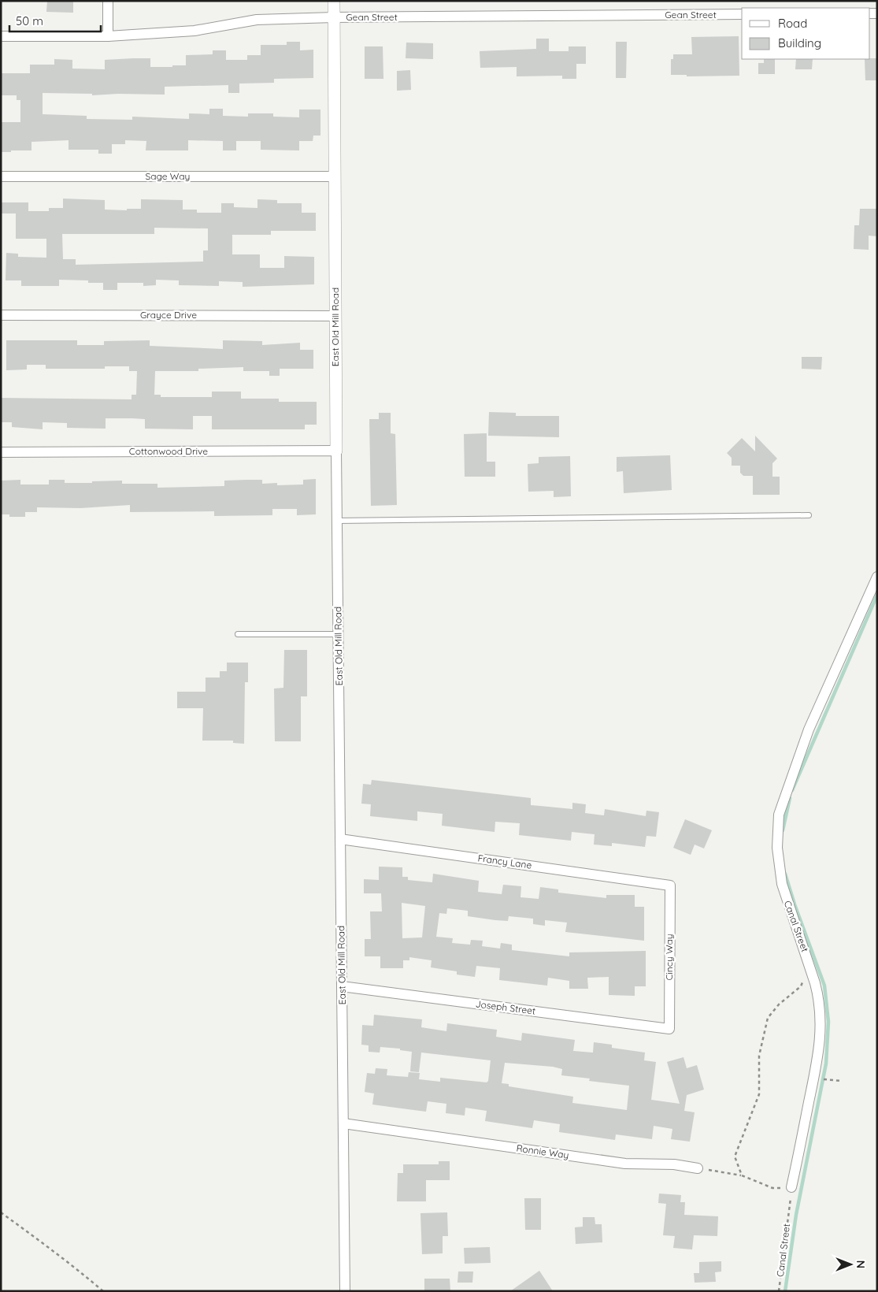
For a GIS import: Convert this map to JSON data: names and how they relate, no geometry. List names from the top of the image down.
{
  "streets": {
    "street": [
      "Gean Street",
      "Sage Way",
      "Grayce Drive",
      "East Old Mill Road",
      "Cottonwood Drive",
      "Francy Lane",
      "Canal Street",
      "Cincy Way",
      "Joseph Street",
      "Ronnie Way"
    ]
  },
  "crossings": [
    ["Gean Street", "East Old Mill Road"],
    ["Sage Way", "East Old Mill Road"],
    ["Grayce Drive", "East Old Mill Road"],
    ["East Old Mill Road", "Cottonwood Drive"],
    ["East Old Mill Road", "Francy Lane"],
    ["East Old Mill Road", "Joseph Street"],
    ["East Old Mill Road", "Ronnie Way"],
    ["Francy Lane", "Cincy Way"],
    ["Cincy Way", "Joseph Street"]
  ],
  "legend": ["Road", "Building"],
  "scale_bar": "50 m",
  "north": "right"
}
